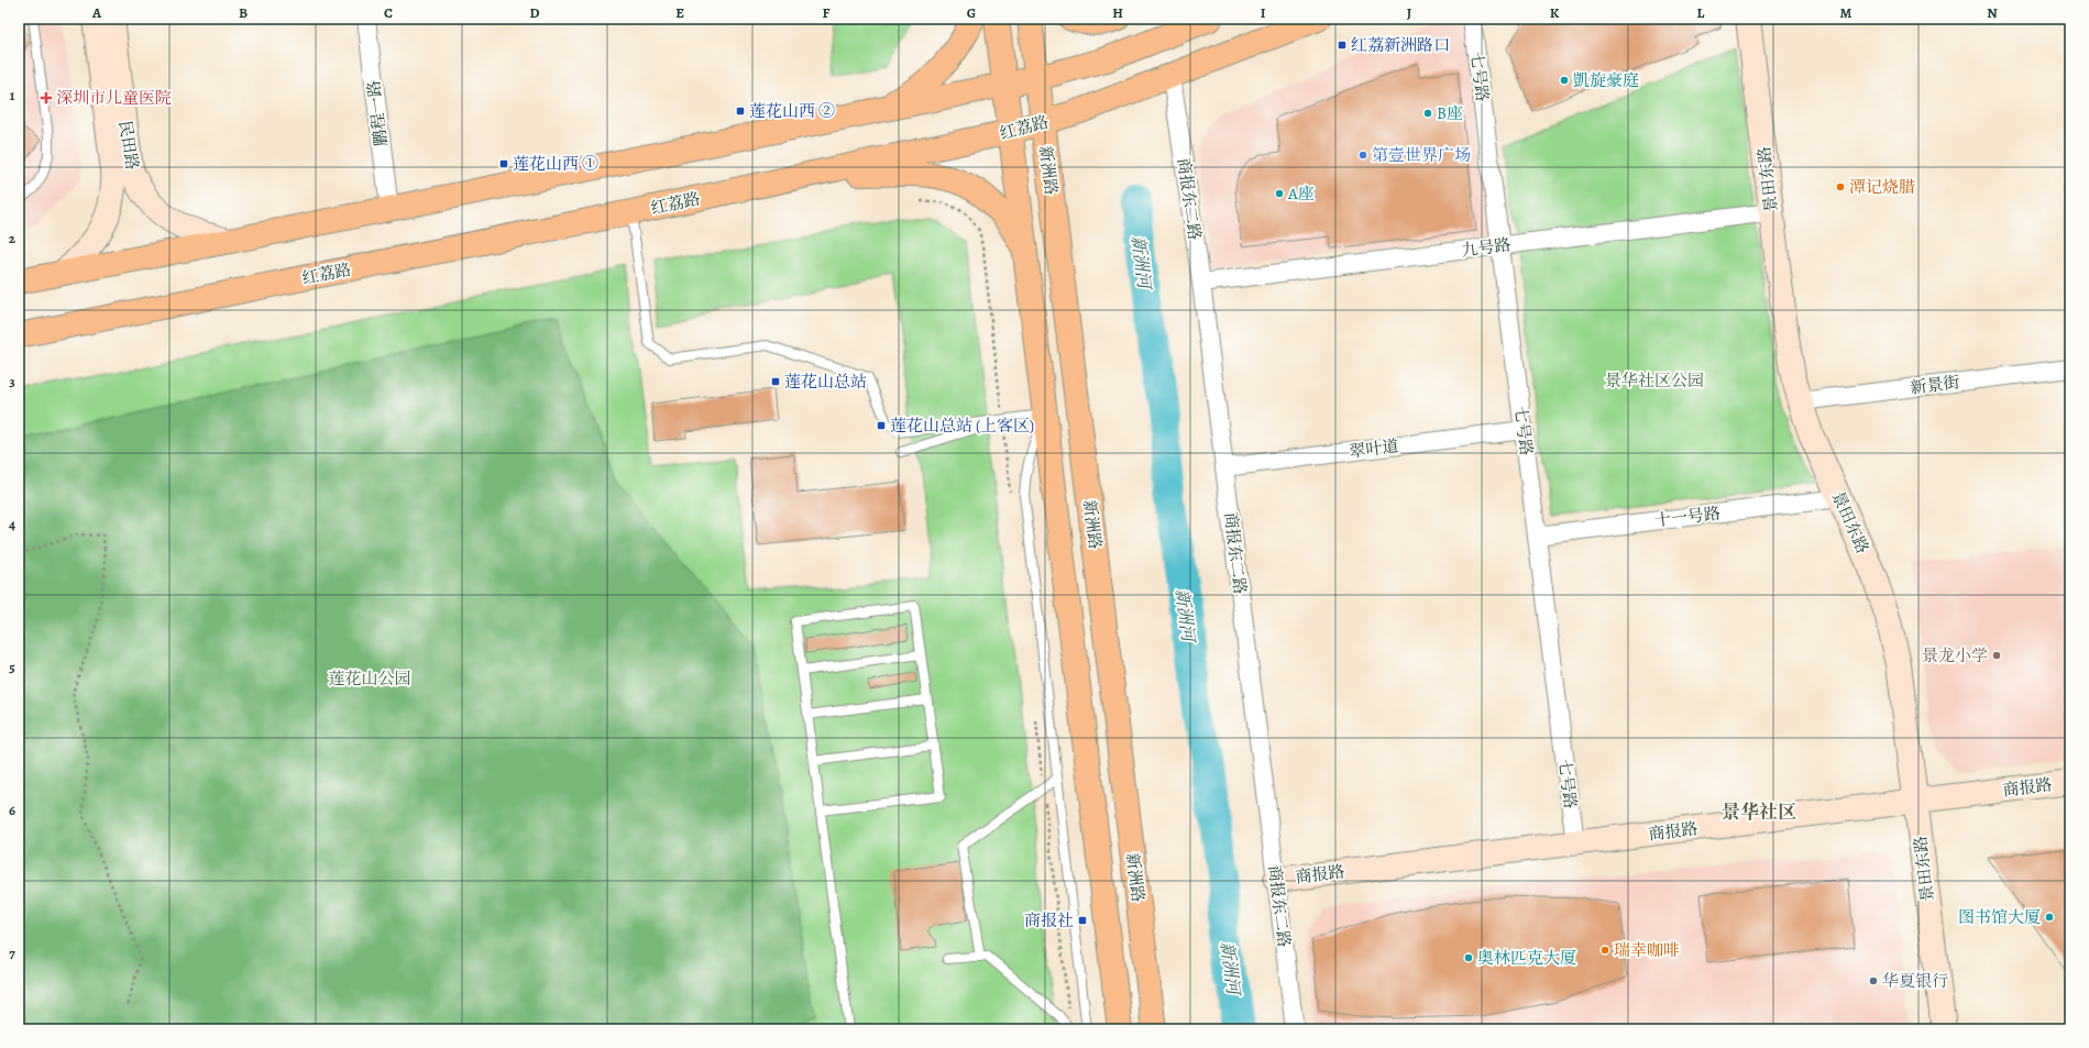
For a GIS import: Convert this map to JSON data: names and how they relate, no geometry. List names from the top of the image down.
{
  "streets": {
    "main road": ["红荔路", "新洲路"],
    "street": [
      "七号路",
      "鹏程一路",
      "民田路",
      "景田东路",
      "商报东二路",
      "九号路",
      "新景街",
      "翠叶道",
      "十一号路",
      "商报路"
    ]
  },
  "crossings": [
    ["七号路", "九号路"],
    ["七号路", "翠叶道"],
    ["七号路", "十一号路"],
    ["七号路", "商报路"],
    ["红荔路", "新洲路"],
    ["红荔路", "商报东二路"],
    ["景田东路", "九号路"],
    ["景田东路", "新景街"],
    ["景田东路", "十一号路"],
    ["景田东路", "商报路"],
    ["商报东二路", "九号路"],
    ["商报东二路", "翠叶道"],
    ["商报东二路", "商报路"]
  ],
  "districts": ["景华社区"],
  "water": ["新洲河"],
  "parks": ["景华社区公园", "莲花山公园"],
  "places": {
    "transit": [
      "红荔新洲路口",
      "莲花山西 ②",
      "莲花山西 ①",
      "莲花山总站",
      "莲花山总站 (上客区)",
      "商报社"
    ],
    "other": [
      "凱旋豪庭",
      "B座",
      "第壹世界广场",
      "潭记烧腊",
      "A座",
      "景龙小学",
      "图书馆大厦",
      "瑞幸咖啡",
      "奥林匹克大厦",
      "华夏银行"
    ],
    "health": ["深圳市儿童医院"]
  },
  "grid": {
    "columns": [
      "A",
      "B",
      "C",
      "D",
      "E",
      "F",
      "G",
      "H",
      "I",
      "J",
      "K",
      "L",
      "M",
      "N"
    ],
    "rows": [
      "1",
      "2",
      "3",
      "4",
      "5",
      "6",
      "7"
    ]
  }
}
